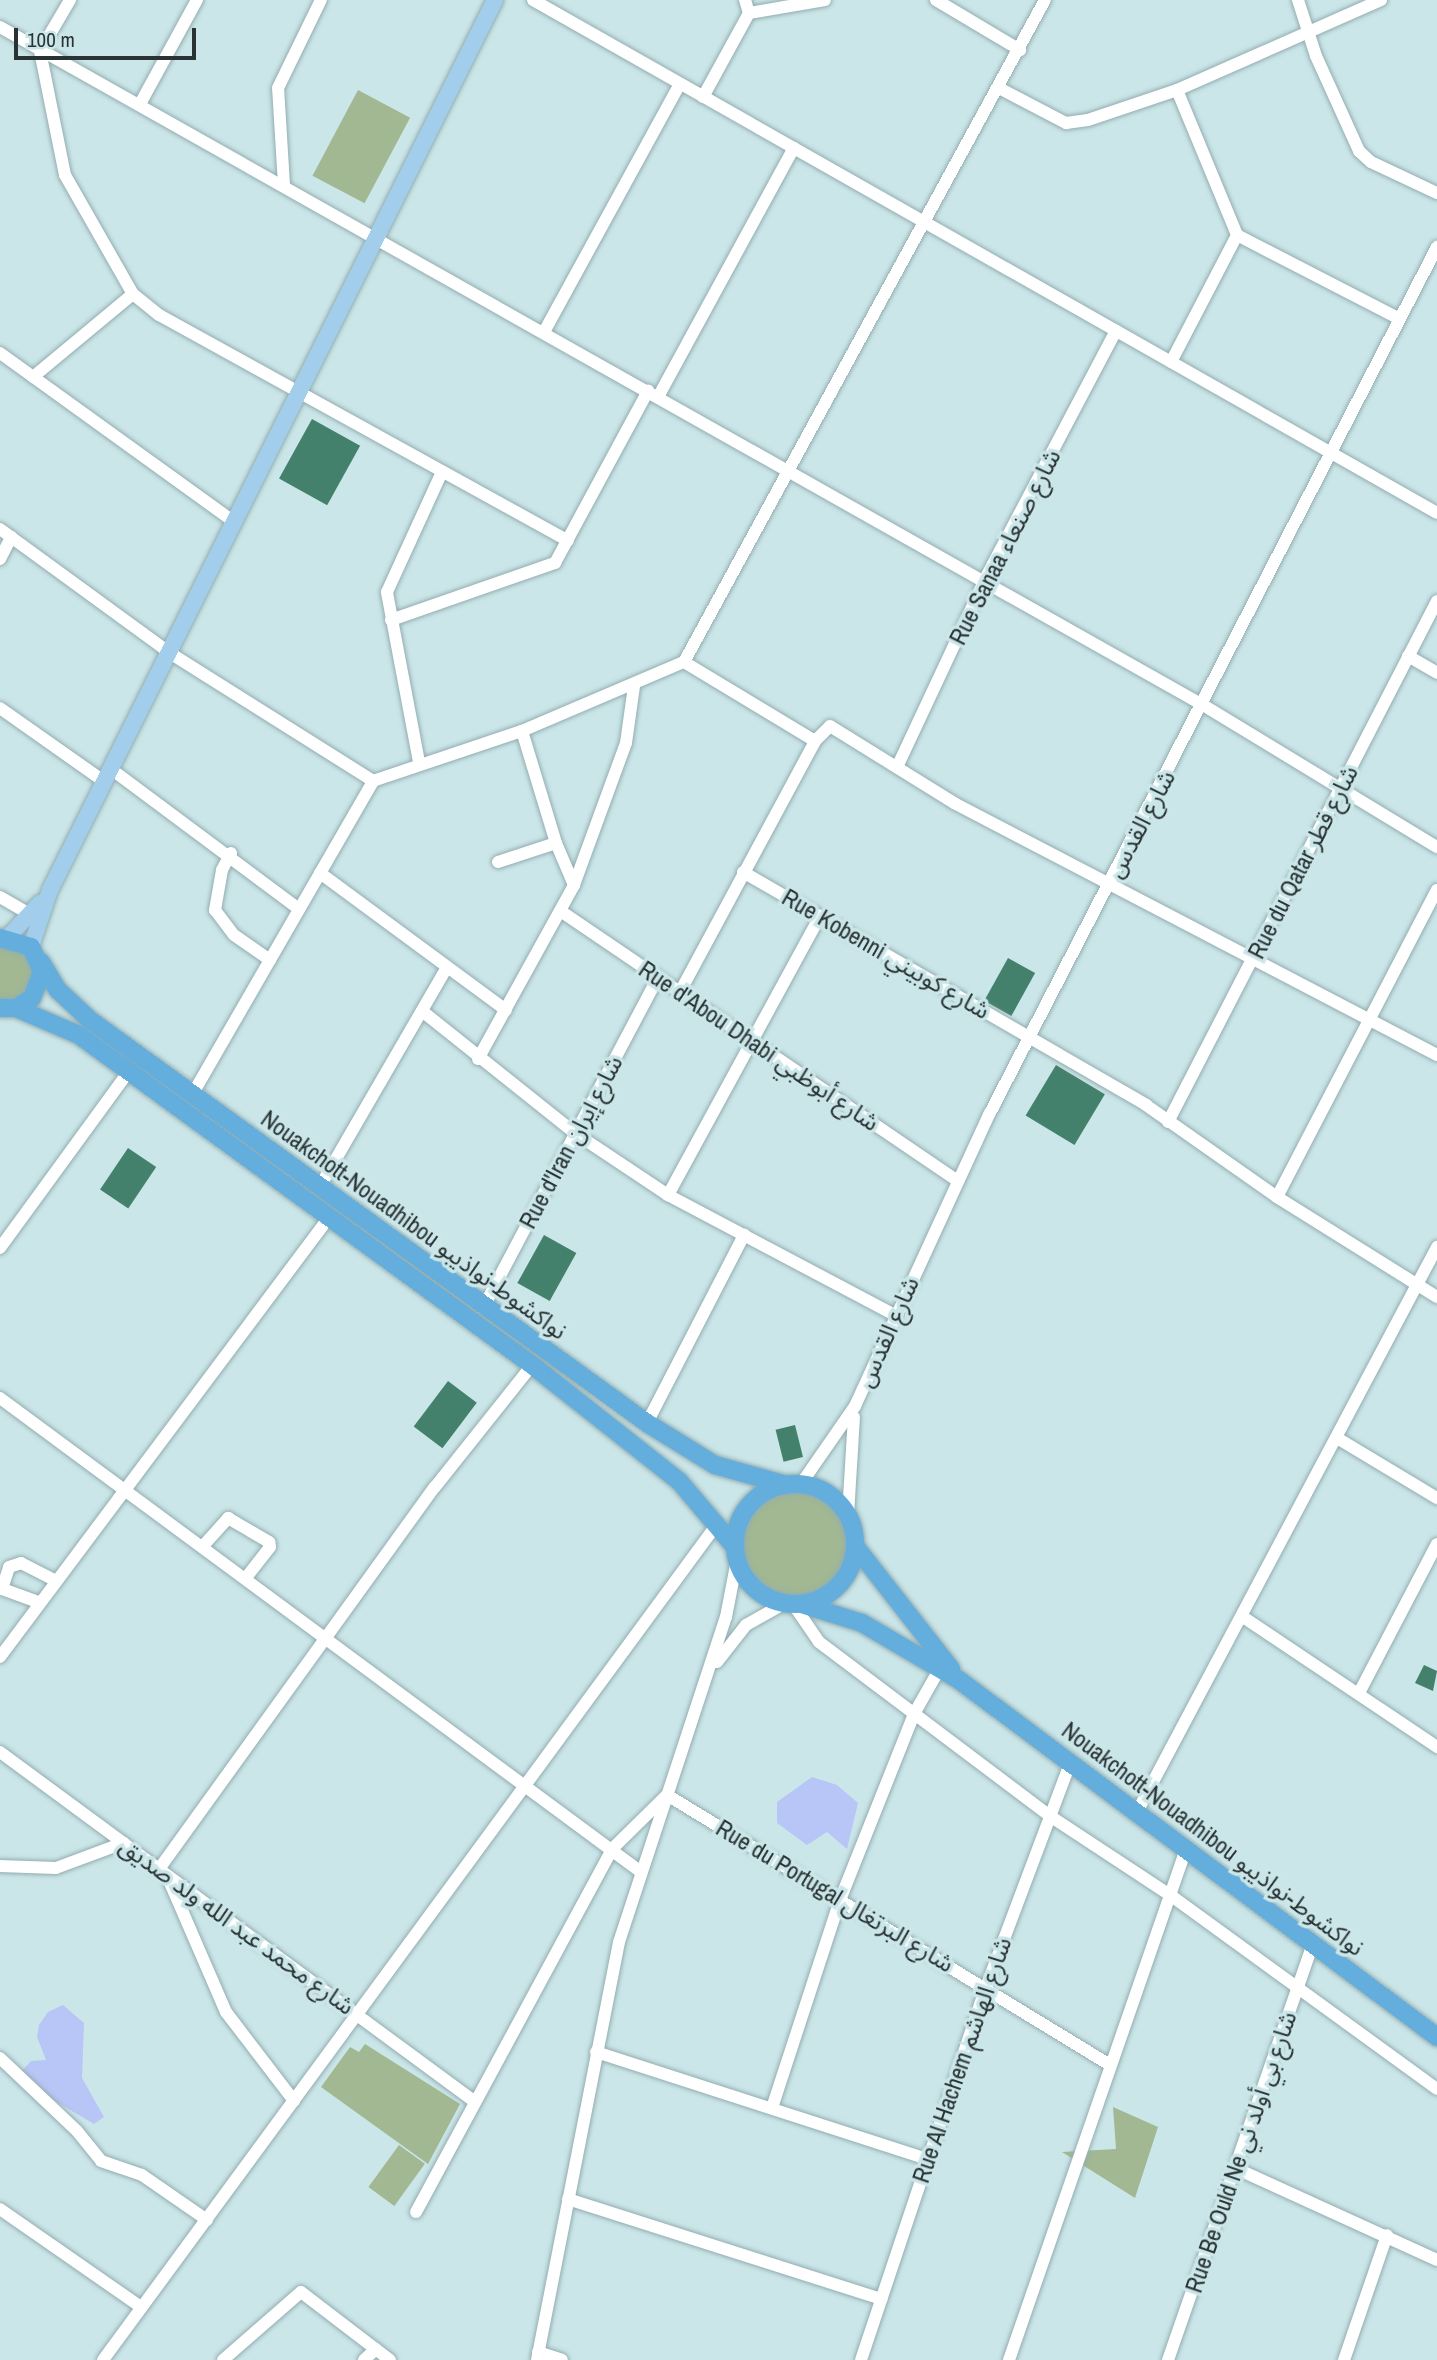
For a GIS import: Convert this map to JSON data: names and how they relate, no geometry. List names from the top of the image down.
{
  "streets": {
    "highway": ["Nouakchott-Nouadhibou نواكشوط-نواذيبو"],
    "street": [
      "Rue Sanaa شارع صنعاء",
      "شارع القدس",
      "Rue du Qatar شارع قطر",
      "Rue Kobenni شارع كوبيني",
      "Rue d'Abou Dhabi شارع أبوظبي",
      "Rue d'Iran شارع إيران",
      "Rue du Portugal شارع البرتغال",
      "شارع محمد عبد الله ولد صديق",
      "Rue Al Hachem شارع الهاشم",
      "Rue Be Ould Ne شارع بي أولد ني"
    ]
  },
  "crossings": [
    ["شارع القدس", "Rue Kobenni شارع كوبيني"],
    ["شارع القدس", "Rue d'Abou Dhabi شارع أبوظبي"],
    ["Rue du Qatar شارع قطر", "Rue Kobenni شارع كوبيني"],
    ["Rue d'Abou Dhabi شارع أبوظبي", "Rue d'Iran شارع إيران"],
    ["Rue d'Iran شارع إيران", "Nouakchott-Nouadhibou نواكشوط-نواذيبو"],
    ["Nouakchott-Nouadhibou نواكشوط-نواذيبو", "Rue Al Hachem شارع الهاشم"],
    ["Nouakchott-Nouadhibou نواكشوط-نواذيبو", "Rue Be Ould Ne شارع بي أولد ني"],
    ["Rue du Portugal شارع البرتغال", "Rue Al Hachem شارع الهاشم"]
  ],
  "scale_bar": "100 m"
}
